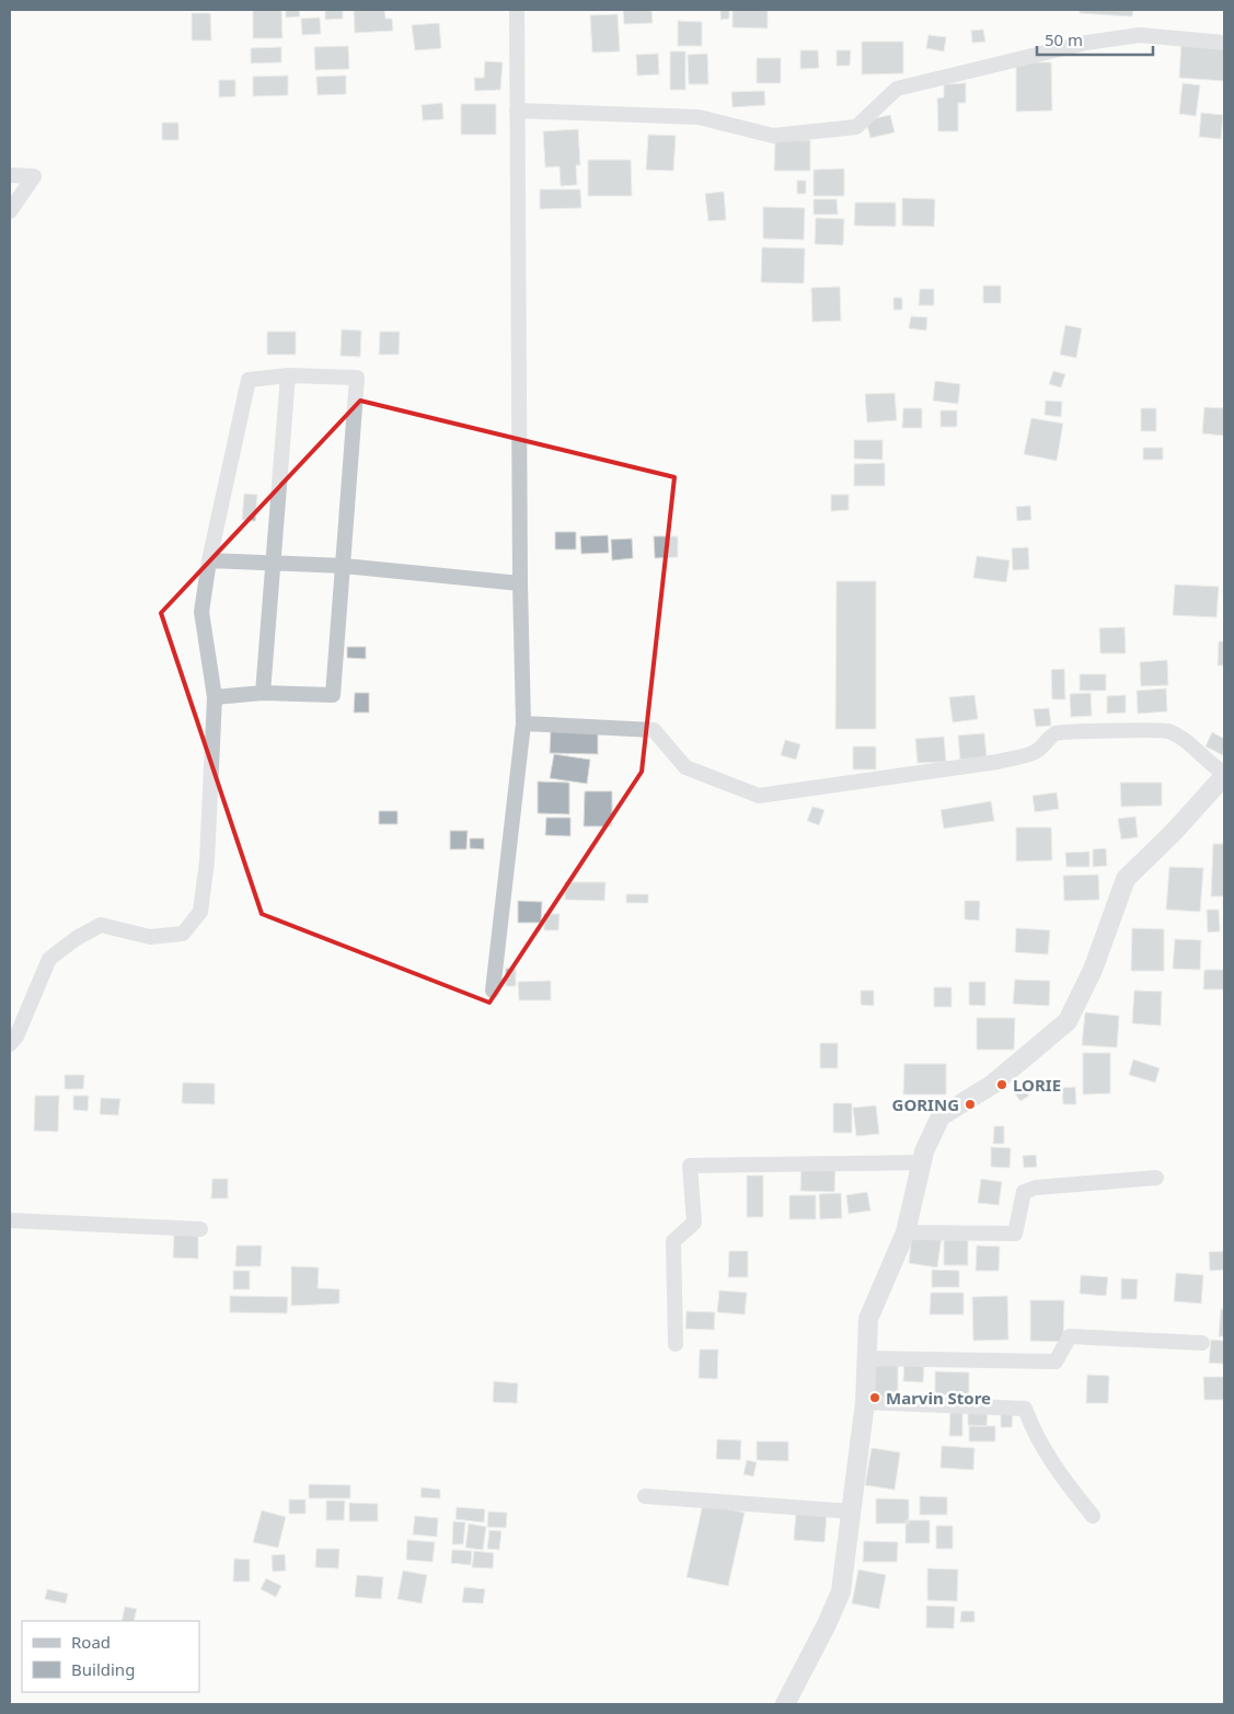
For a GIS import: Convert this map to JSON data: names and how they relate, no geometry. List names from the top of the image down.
{
  "places": ["LORIE", "GORING", "Marvin Store"],
  "legend": ["Road", "Building"],
  "scale_bar": "50 m"
}
